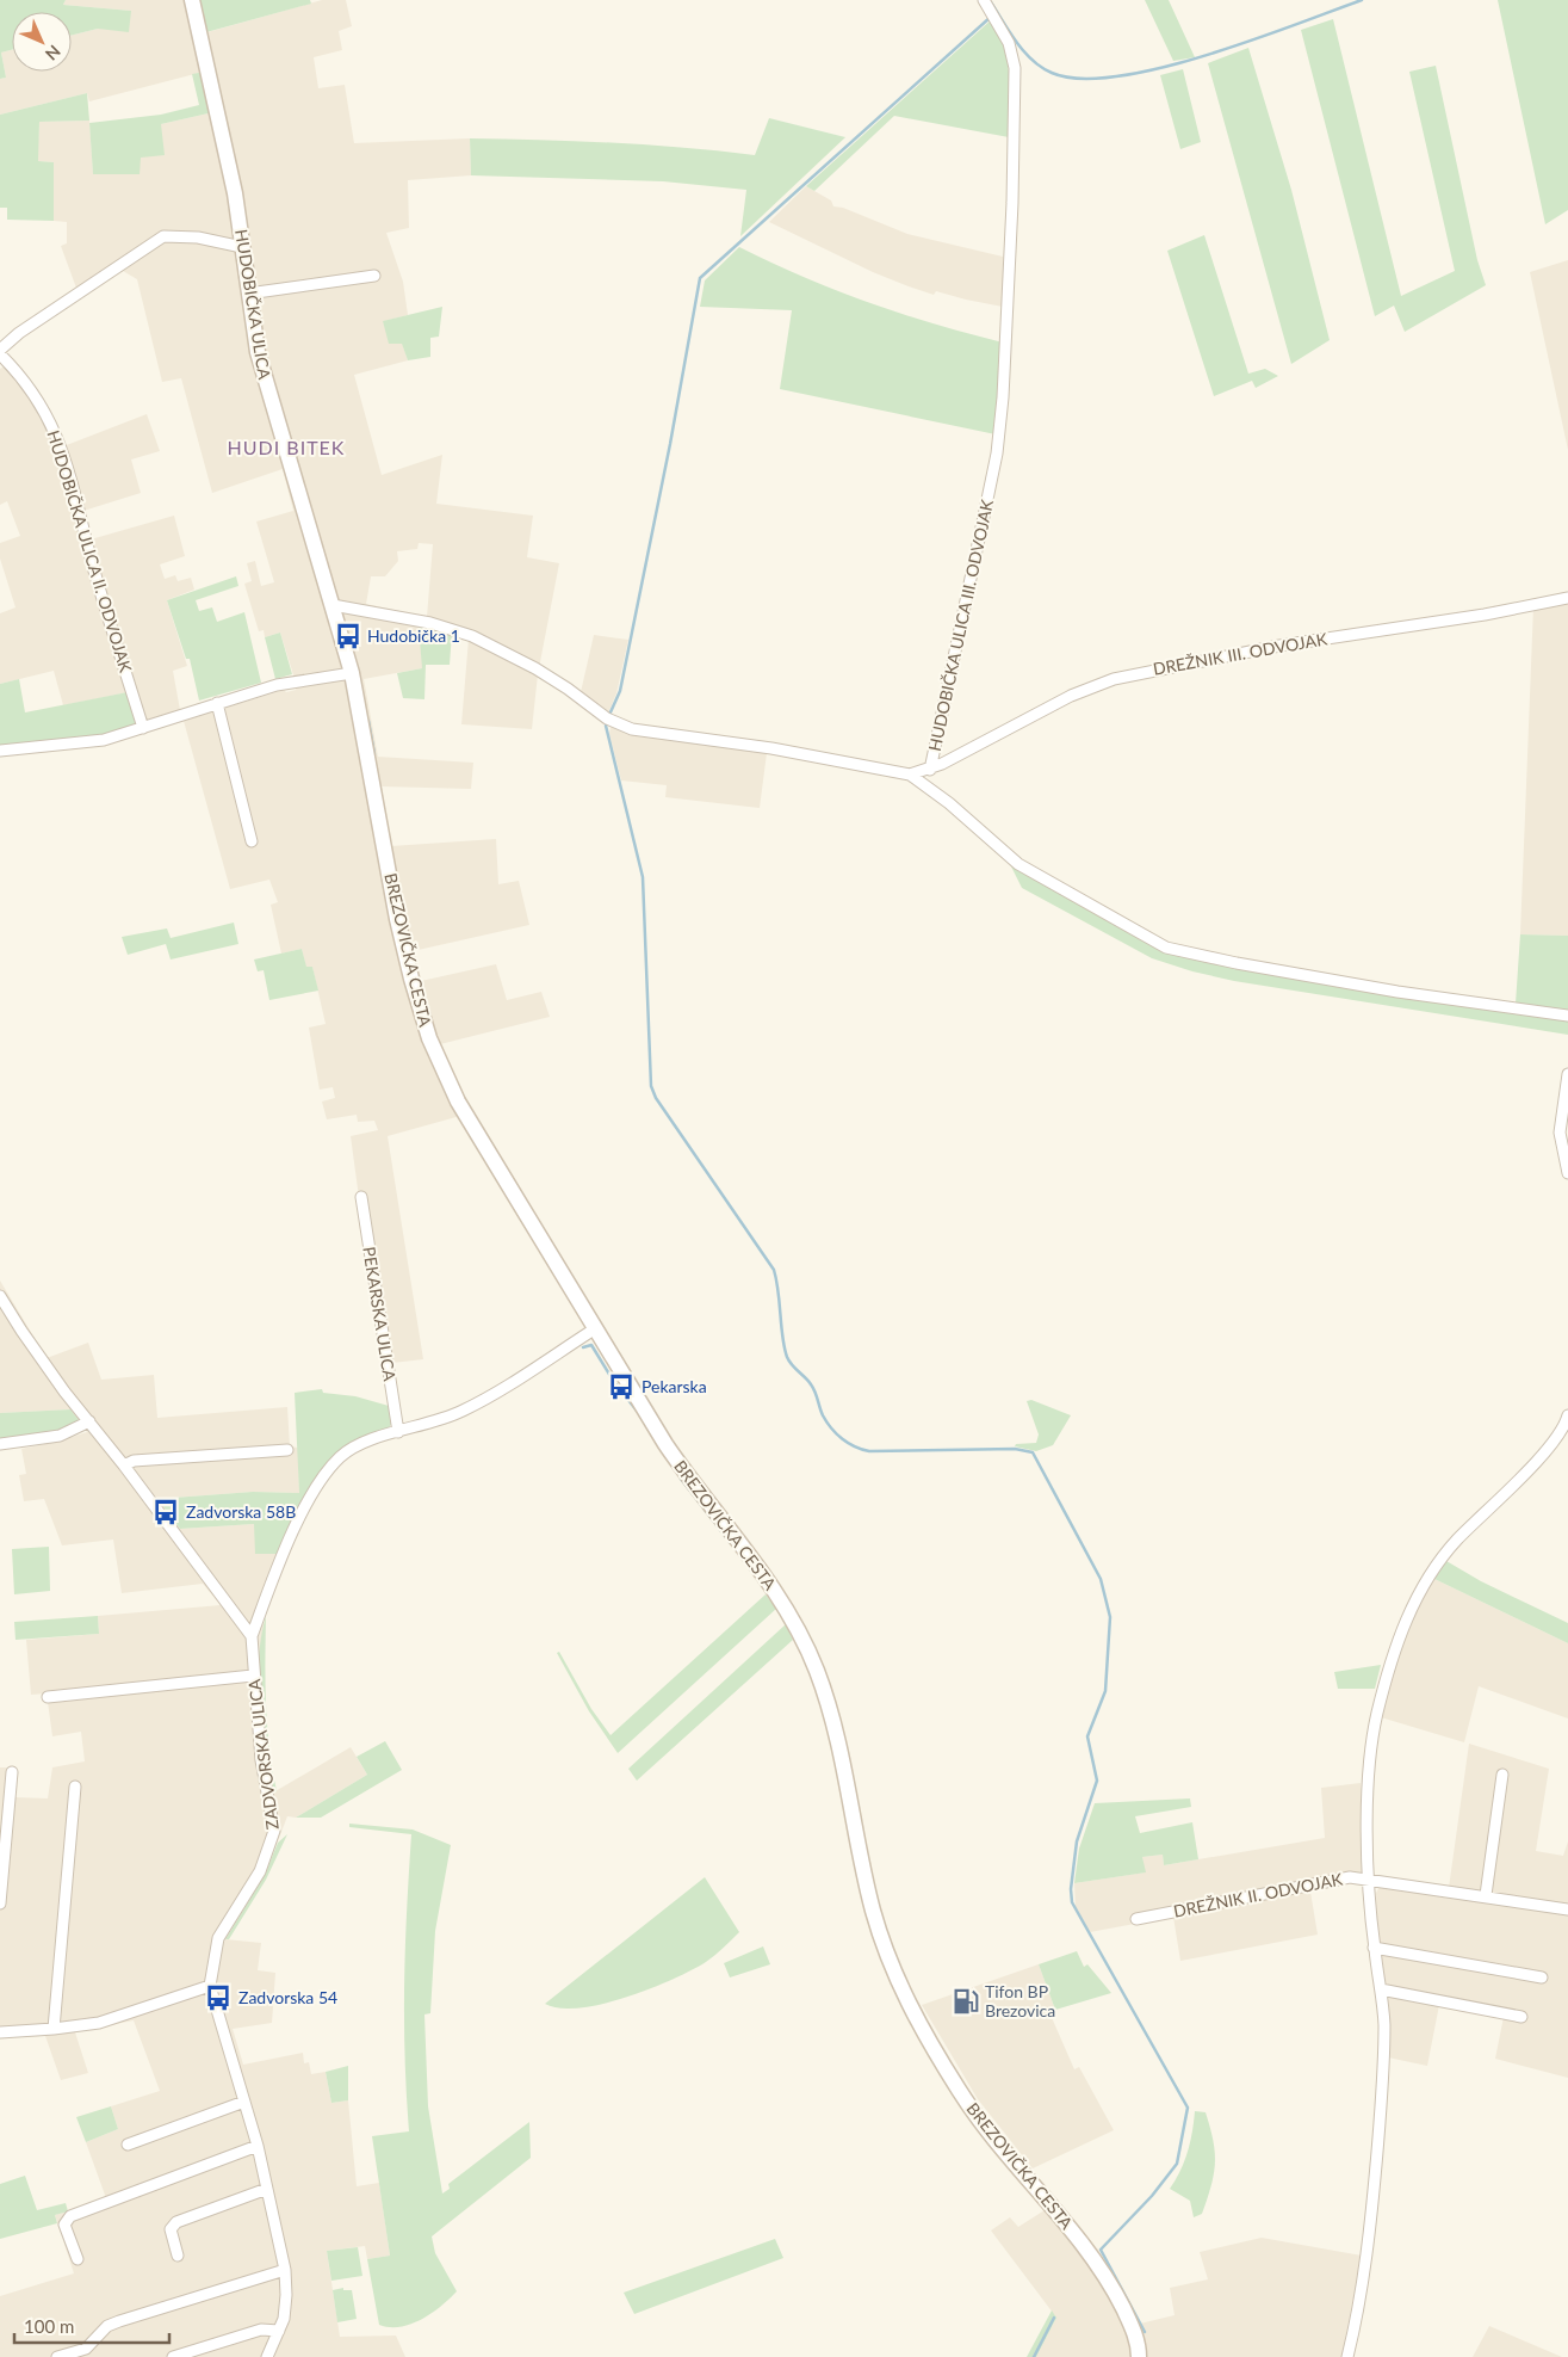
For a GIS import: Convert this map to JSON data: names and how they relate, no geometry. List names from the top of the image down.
{
  "streets": {
    "main road": ["HUDOBIČKA ULICA", "BREZOVIČKA CESTA"],
    "street": [
      "HUDOBIČKA ULICA II. ODVOJAK",
      "HUDOBIČKA ULICA III. ODVOJAK",
      "DREŽNIK III. ODVOJAK",
      "PEKARSKA ULICA",
      "ZADVORSKA ULICA",
      "DREŽNIK II. ODVOJAK"
    ]
  },
  "crossings": [
    ["HUDOBIČKA ULICA", "HUDOBIČKA ULICA III. ODVOJAK"],
    ["HUDOBIČKA ULICA", "BREZOVIČKA CESTA"],
    ["HUDOBIČKA ULICA III. ODVOJAK", "DREŽNIK III. ODVOJAK"]
  ],
  "districts": ["HUDI BITEK"],
  "places": {
    "bus stop": [
      "Hudobička 1",
      "Pekarska",
      "Zadvorska 58B",
      "Zadvorska 54"
    ],
    "fuel station": ["Tifon BP Brezovica"]
  },
  "scale_bar": "100 m",
  "north": "bottom right"
}
